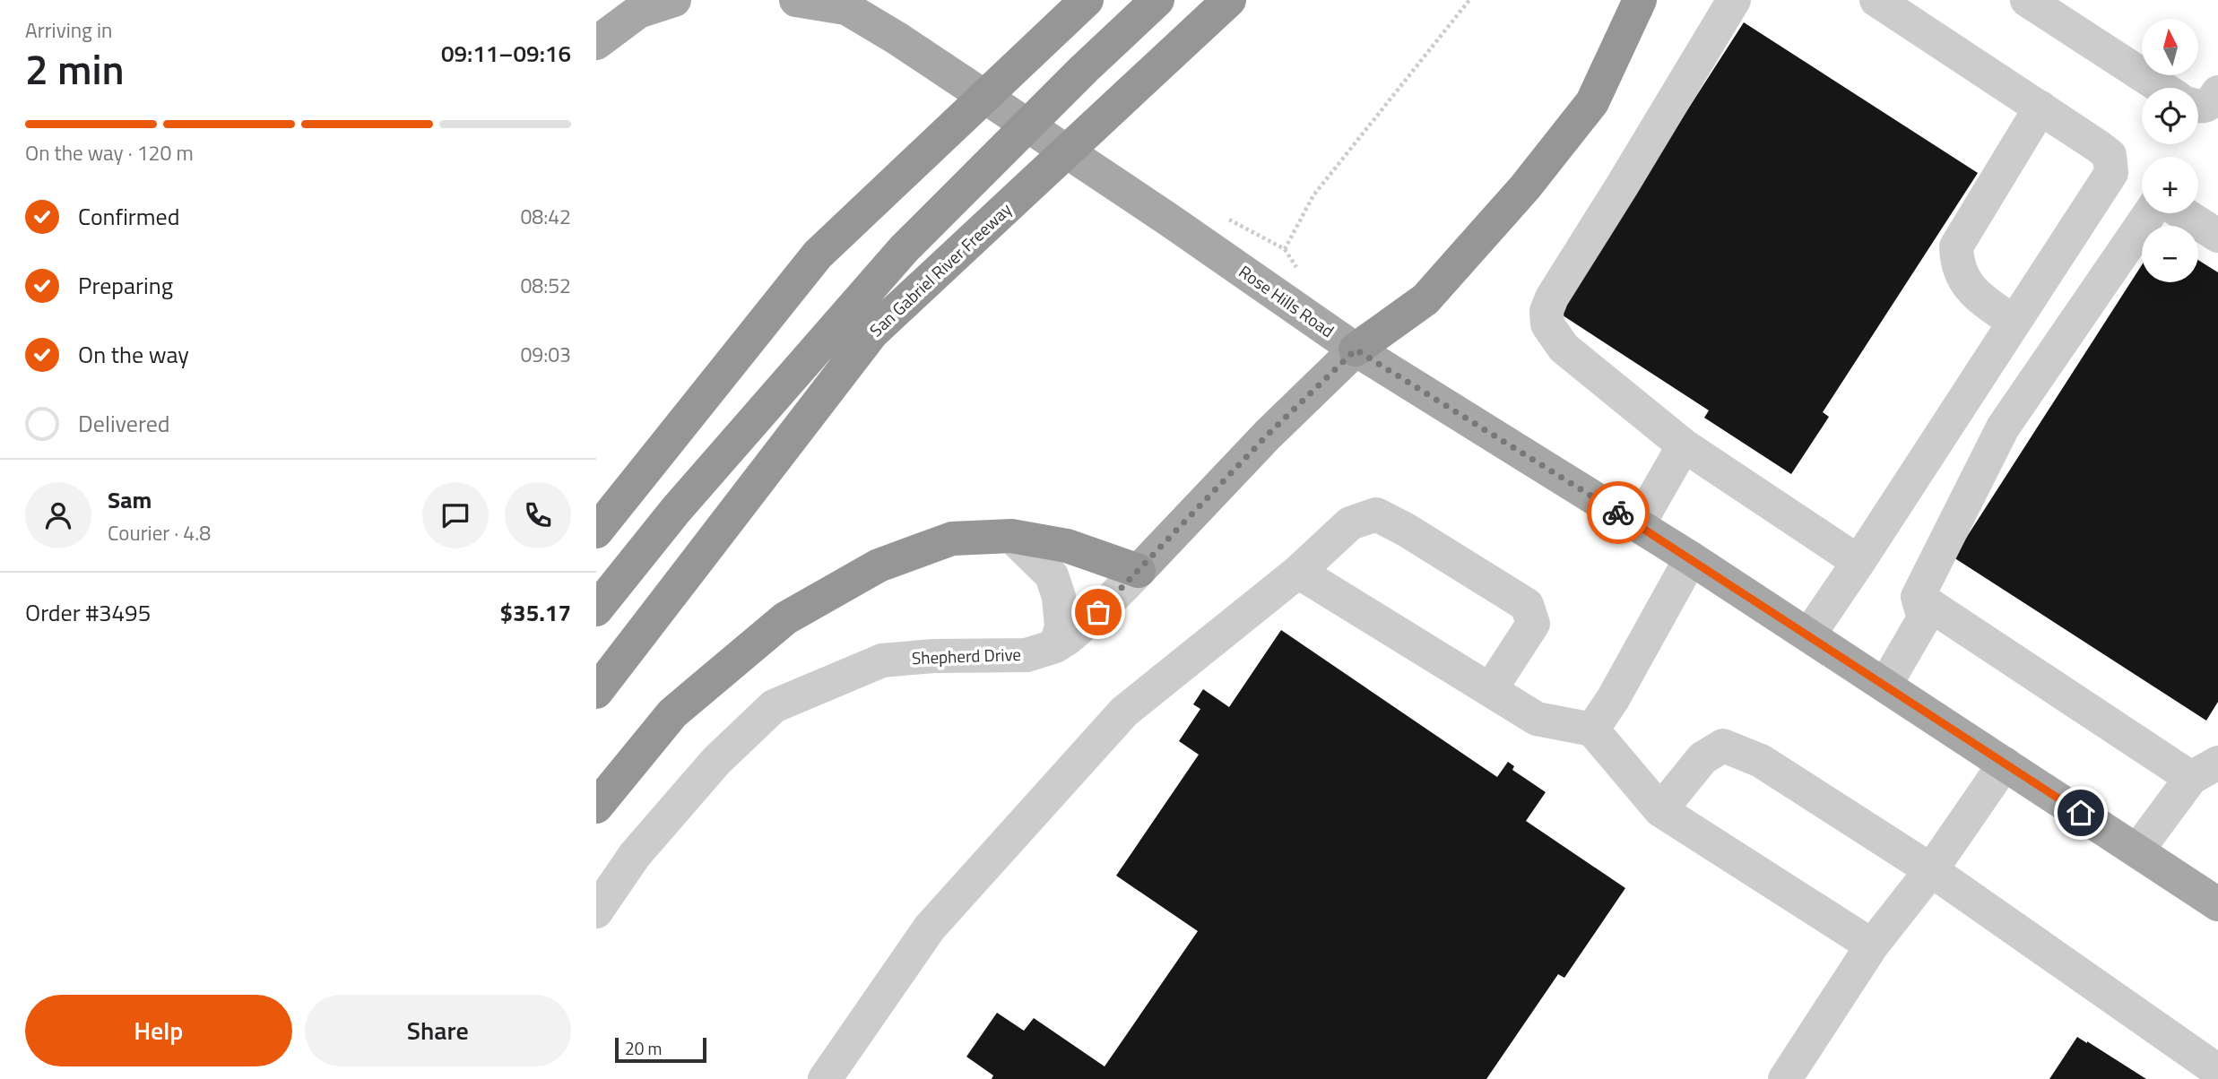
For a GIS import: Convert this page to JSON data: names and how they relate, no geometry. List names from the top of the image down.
{
  "streets": {
    "highway": ["San Gabriel River Freeway"],
    "main road": ["Rose Hills Road", "Shepherd Drive"]
  },
  "crossings": [
    ["Rose Hills Road", "Shepherd Drive"]
  ],
  "scale_bar": "20 m",
  "north": "top",
  "page": {
    "heading": ["2 min", "Arriving in", "09:11–09:16"],
    "panel": [
      "Sam",
      "Courier · 4.8",
      "Order #3495",
      "$35.17"
    ],
    "map_buttons": ["+", "−"],
    "bar": "On the way · 120 m",
    "list": [
      ["Confirmed", "08:42"],
      ["Preparing", "08:52"],
      ["On the way", "09:03"],
      "Delivered"
    ],
    "buttons": ["Help", "Share"],
    "scale": "20 m"
  }
}
